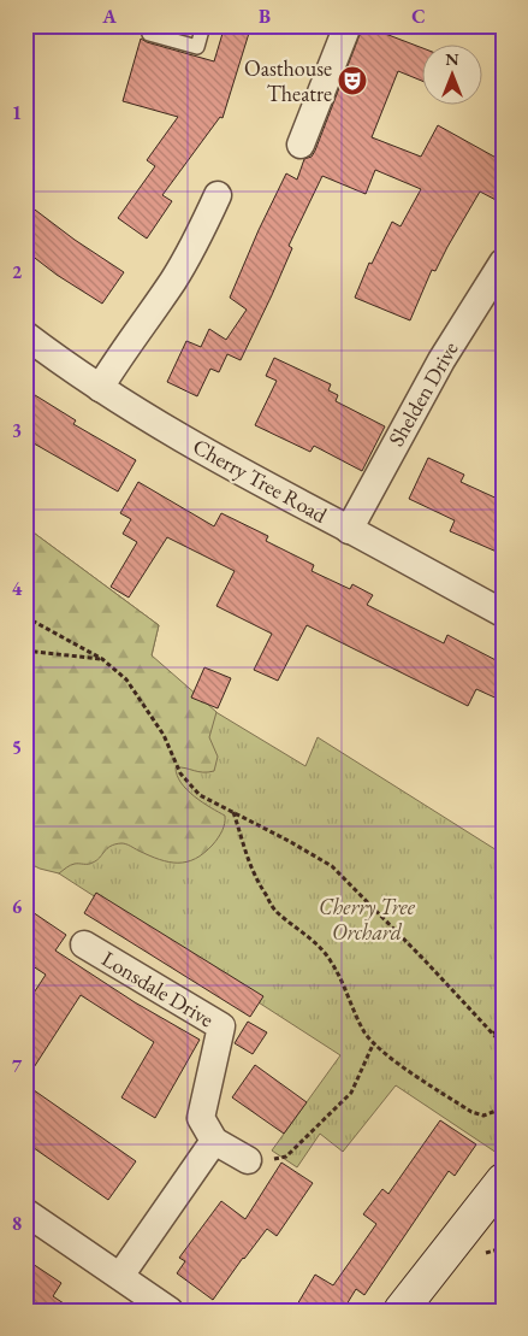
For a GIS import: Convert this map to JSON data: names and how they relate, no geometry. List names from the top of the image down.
{
  "streets": {
    "street": ["Shelden Drive", "Cherry Tree Road", "Lonsdale Drive"]
  },
  "crossings": [
    ["Shelden Drive", "Cherry Tree Road"]
  ],
  "parks": ["Cherry Tree Orchard"],
  "places": {
    "theatre": ["Oasthouse Theatre"]
  },
  "north": "top",
  "grid": {
    "columns": ["A", "B", "C"],
    "rows": [
      "1",
      "2",
      "3",
      "4",
      "5",
      "6",
      "7",
      "8"
    ]
  }
}
